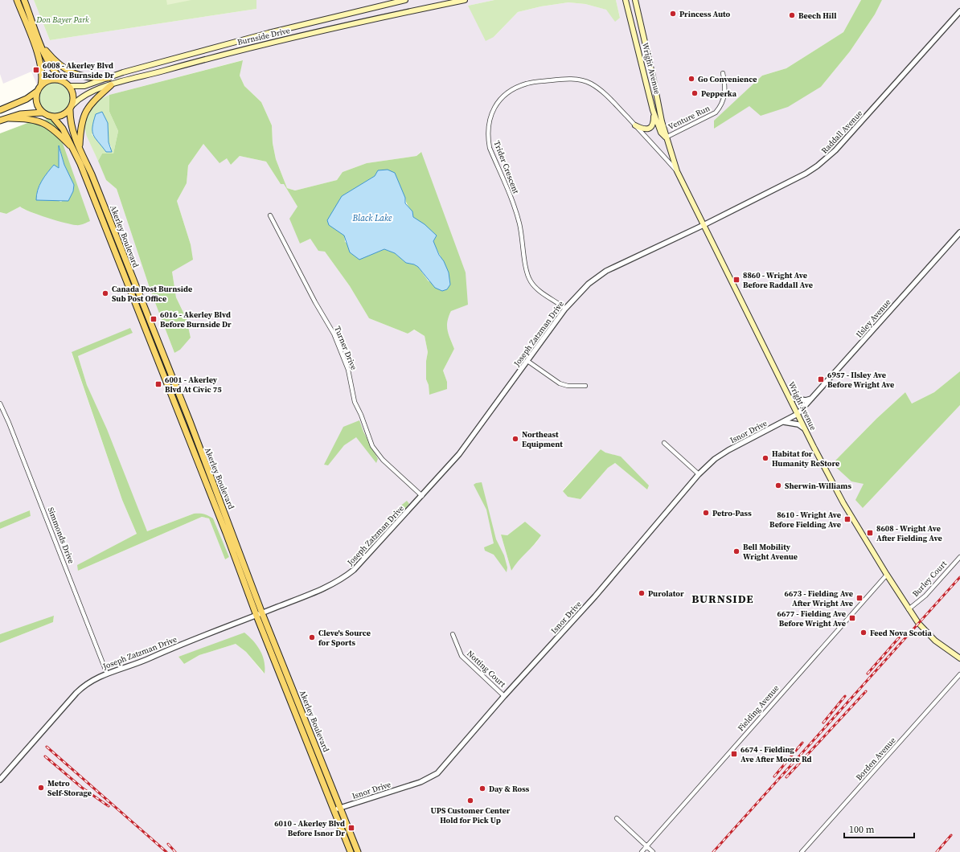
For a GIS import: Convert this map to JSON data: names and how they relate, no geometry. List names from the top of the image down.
{
  "streets": {
    "main road": ["Burnside Drive", "Wright Avenue", "Akerley Boulevard"],
    "street": [
      "Venture Run",
      "Raddall Avenue",
      "Trider Crescent",
      "Ilsley Avenue",
      "Joseph Zatzman Drive",
      "Turner Drive",
      "Isnor Drive",
      "Simmonds Drive",
      "Burley Court",
      "Notting Court",
      "Fielding Avenue",
      "Borden Avenue"
    ]
  },
  "crossings": [
    ["Burnside Drive", "Akerley Boulevard"],
    ["Wright Avenue", "Venture Run"],
    ["Wright Avenue", "Raddall Avenue"],
    ["Wright Avenue", "Trider Crescent"],
    ["Wright Avenue", "Ilsley Avenue"],
    ["Wright Avenue", "Joseph Zatzman Drive"],
    ["Wright Avenue", "Isnor Drive"],
    ["Wright Avenue", "Burley Court"],
    ["Wright Avenue", "Fielding Avenue"],
    ["Raddall Avenue", "Joseph Zatzman Drive"],
    ["Trider Crescent", "Joseph Zatzman Drive"],
    ["Akerley Boulevard", "Joseph Zatzman Drive"],
    ["Akerley Boulevard", "Isnor Drive"],
    ["Ilsley Avenue", "Isnor Drive"],
    ["Joseph Zatzman Drive", "Turner Drive"],
    ["Joseph Zatzman Drive", "Simmonds Drive"],
    ["Isnor Drive", "Notting Court"]
  ],
  "districts": ["BURNSIDE"],
  "water": ["Black Lake"],
  "parks": ["Don Bayer Park"],
  "places": {
    "other": [
      "Princess Auto",
      "Beech Hill",
      "Go Convenience",
      "Pepperka",
      "Canada Post Burnside Sub Post Office",
      "Northeast Equipment",
      "Habitat for Humanity ReStore",
      "Sherwin-Williams",
      "Petro-Pass",
      "Bell Mobility Wright Avenue",
      "Purolator",
      "Feed Nova Scotia",
      "Cleve's Source for Sports",
      "Metro Self-Storage",
      "Day & Ross",
      "UPS Customer Center Hold for Pick Up"
    ],
    "transit": [
      "6008 - Akerley Blvd Before Burnside Dr",
      "8860 - Wright Ave Before Raddall Ave",
      "6016 - Akerley Blvd Before Burnside Dr",
      "6957 - Ilsley Ave Before Wright Ave",
      "6001 - Akerley Blvd At Civic 75",
      "8610 - Wright Ave Before Fielding Ave",
      "8608 - Wright Ave After Fielding Ave",
      "6673 - Fielding Ave After Wright Ave",
      "6677 - Fielding Ave Before Wright Ave",
      "6674 - Fielding Ave After Moore Rd",
      "6010 - Akerley Blvd Before Isnor Dr"
    ]
  },
  "scale_bar": "100 m"
}
